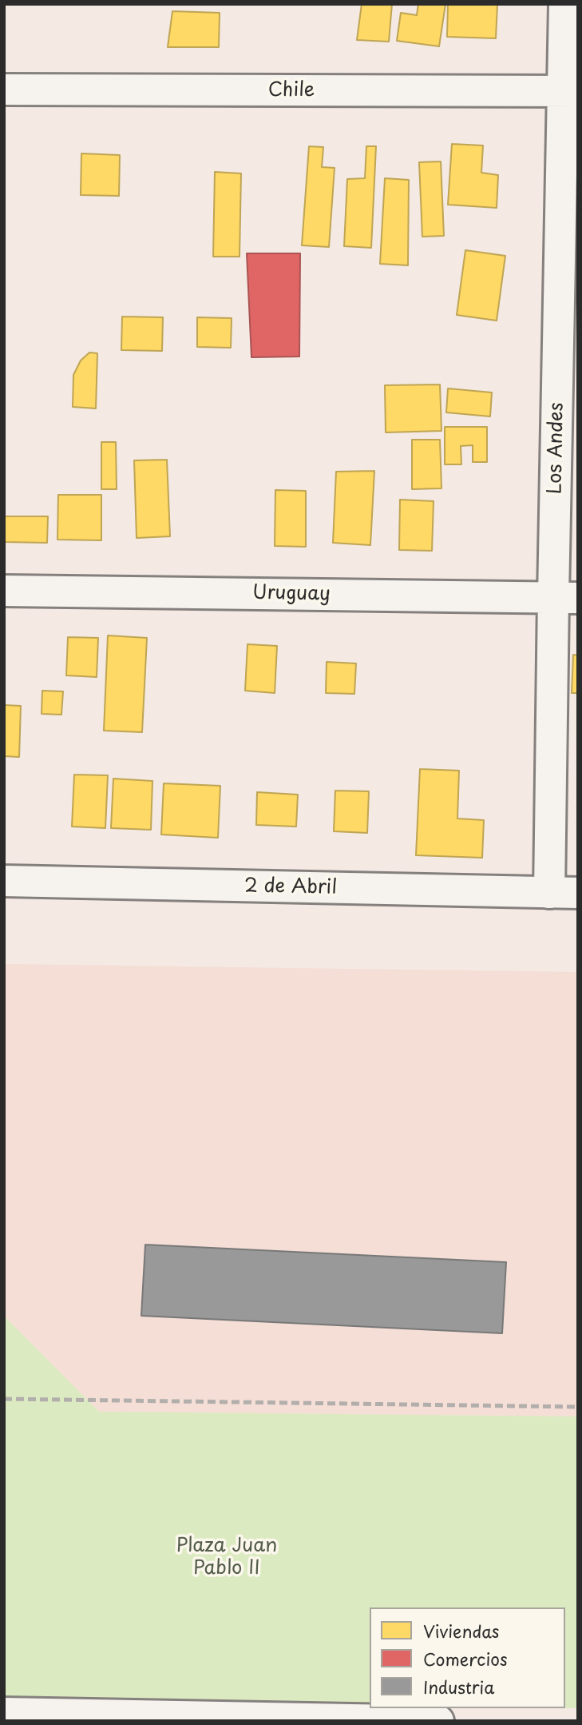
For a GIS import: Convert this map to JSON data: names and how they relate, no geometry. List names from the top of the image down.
{
  "streets": {
    "street": [
      "Chile",
      "Los Andes",
      "Uruguay",
      "2 de Abril"
    ]
  },
  "crossings": [
    ["Chile", "Los Andes"],
    ["Los Andes", "Uruguay"],
    ["Los Andes", "2 de Abril"]
  ],
  "parks": ["Plaza Juan Pablo II"],
  "legend": ["Viviendas", "Comercios", "Industria"]
}
